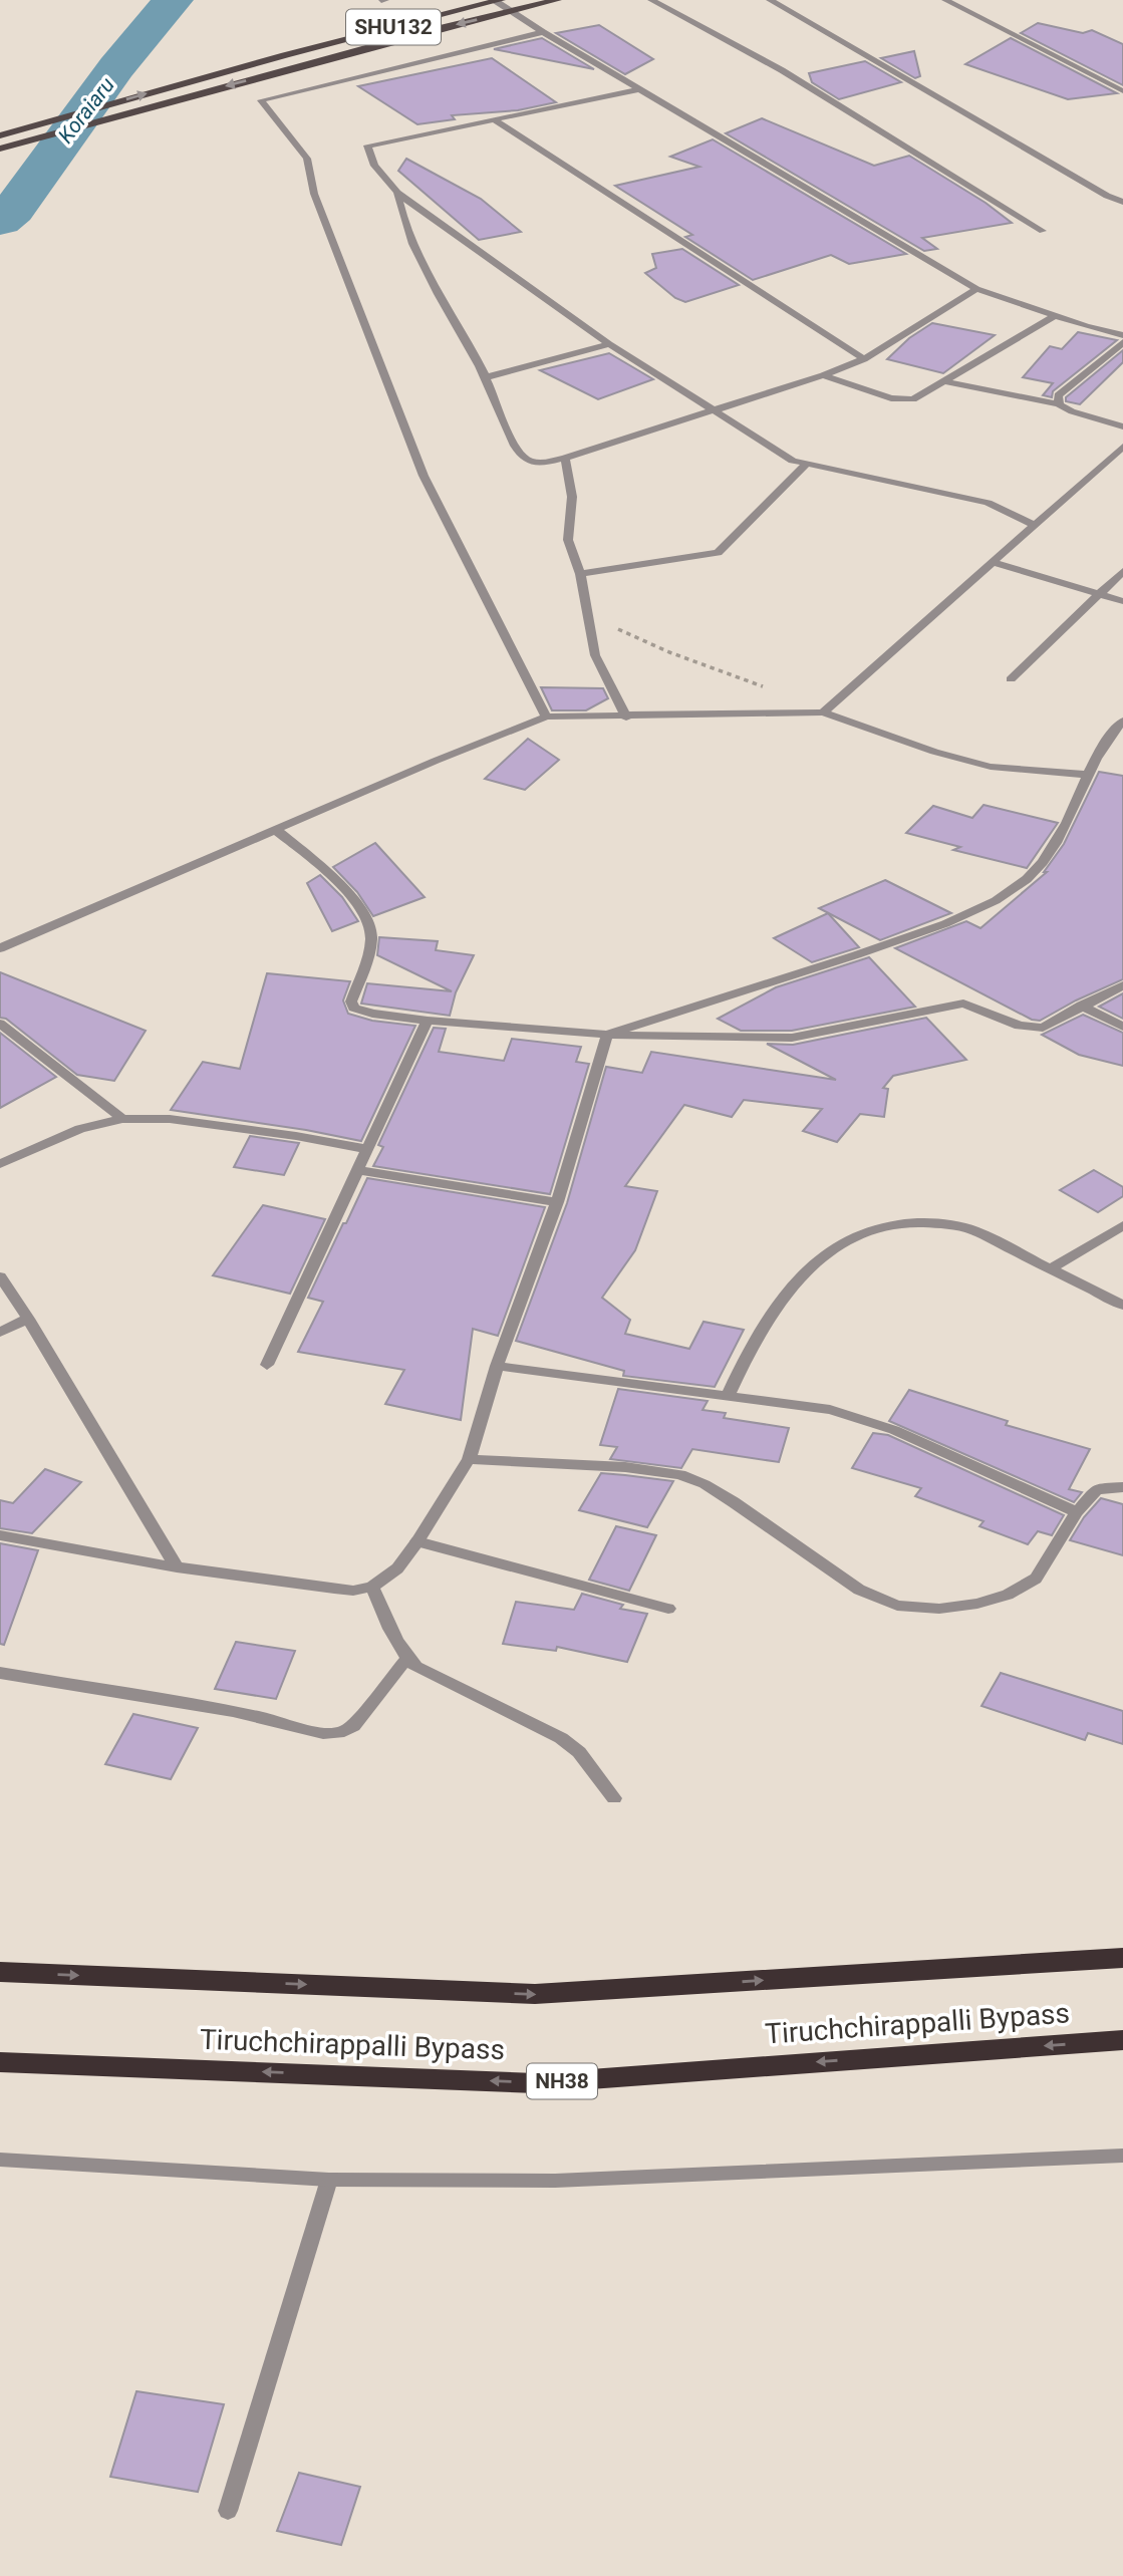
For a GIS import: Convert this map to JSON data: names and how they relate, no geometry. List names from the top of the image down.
{
  "streets": {
    "highway": ["Tiruchchirappalli Bypass", "NH38"],
    "main road": ["SHU132"]
  },
  "water": ["Koraiaru"]
}
